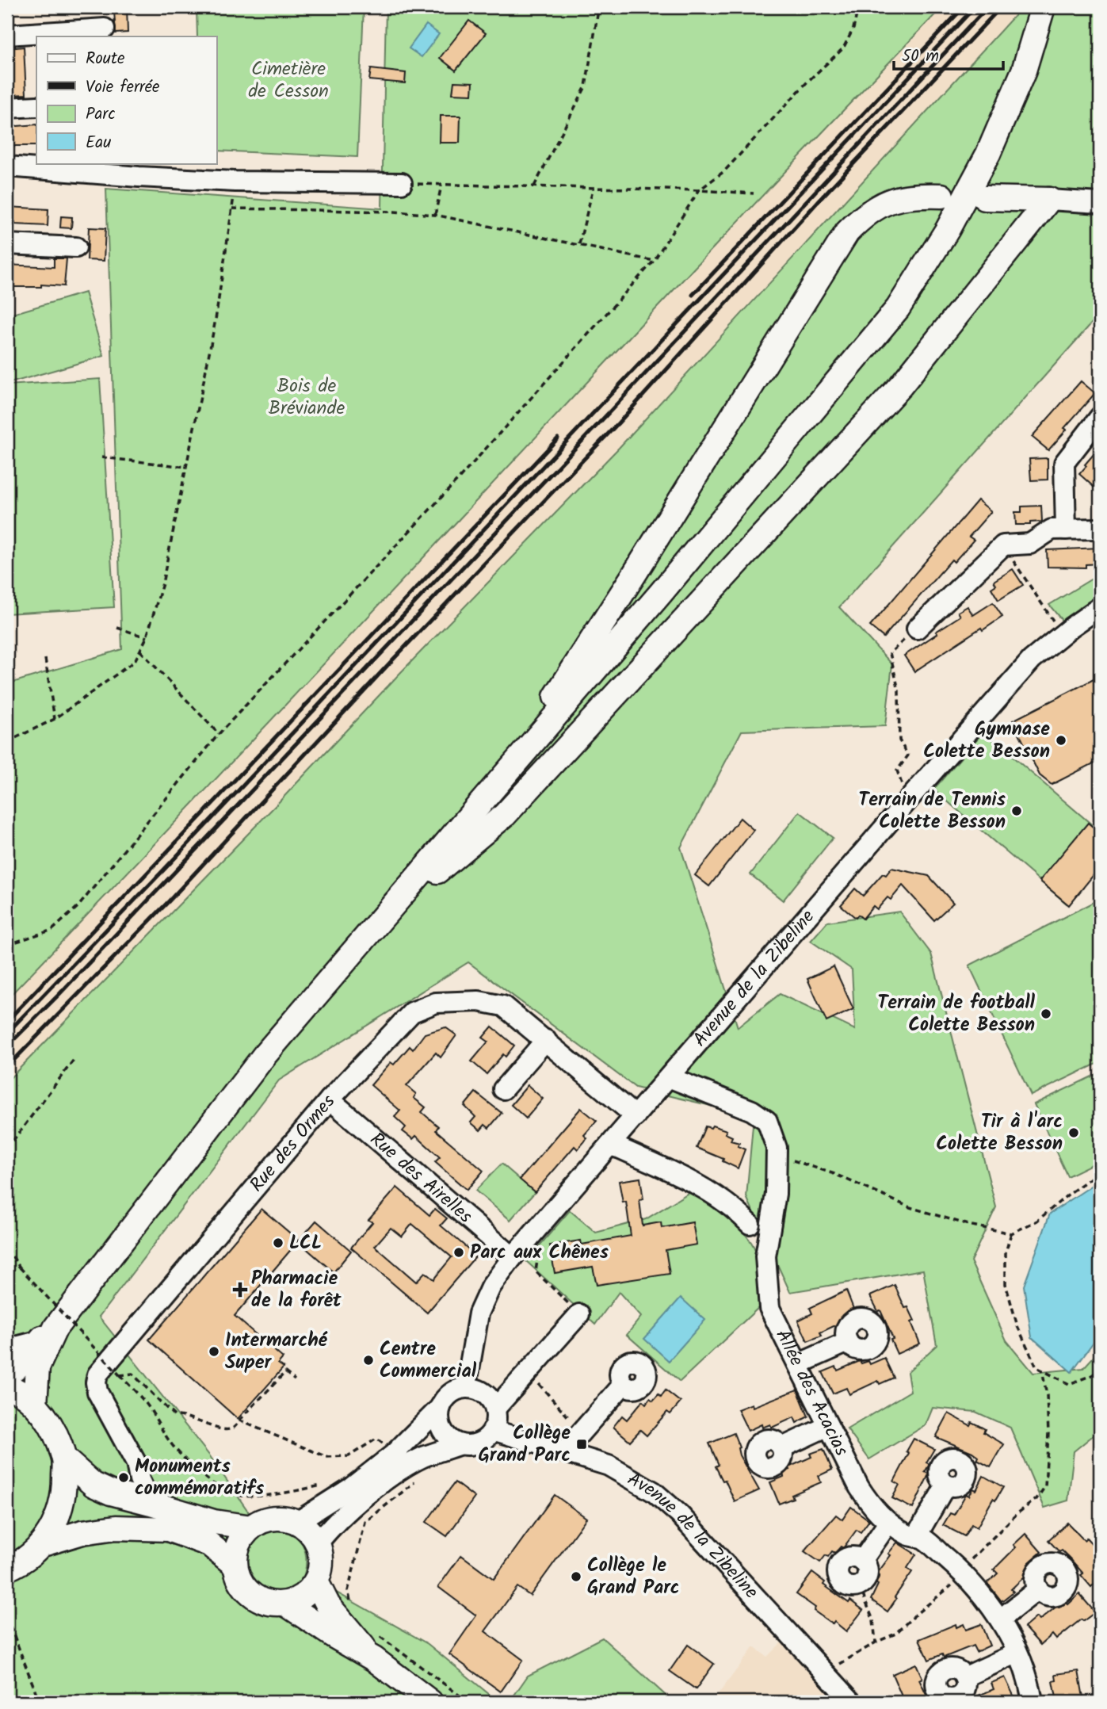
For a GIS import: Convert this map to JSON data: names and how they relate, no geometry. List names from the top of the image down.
{
  "streets": {
    "street": [
      "Avenue de la Zibeline",
      "Rue des Ormes",
      "Rue des Airelles",
      "Allée des Acacias"
    ]
  },
  "crossings": [
    ["Avenue de la Zibeline", "Rue des Ormes"],
    ["Avenue de la Zibeline", "Rue des Airelles"],
    ["Avenue de la Zibeline", "Allée des Acacias"],
    ["Rue des Ormes", "Rue des Airelles"]
  ],
  "parks": ["Cimetière de Cesson", "Bois de Bréviande"],
  "places": {
    "other": [
      "Gymnase Colette Besson",
      "Terrain de Tennis Colette Besson",
      "Terrain de football Colette Besson",
      "Tir à l'arc Colette Besson",
      "LCL",
      "Parc aux Chênes",
      "Intermarché Super",
      "Centre Commercial",
      "Monuments commémoratifs",
      "Collège le Grand Parc"
    ],
    "health": ["Pharmacie de la forêt"],
    "transit": ["Collège Grand Parc"]
  },
  "legend": [
    "Route",
    "Voie ferrée",
    "Parc",
    "Eau"
  ],
  "scale_bar": "50 m"
}
